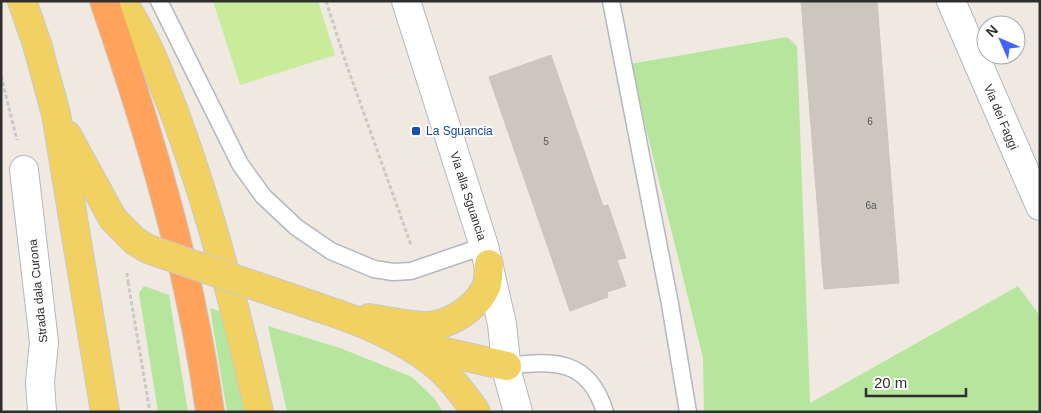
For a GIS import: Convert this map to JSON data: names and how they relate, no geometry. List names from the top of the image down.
{
  "streets": {
    "street": ["Via dei Faggi", "Via alla Sguancia", "Strada dala Curona"]
  },
  "places": {
    "transit": ["La Sguancia"]
  },
  "house_numbers": ["6", "5", "6a"],
  "scale_bar": "20 m",
  "north": "top left"
}
